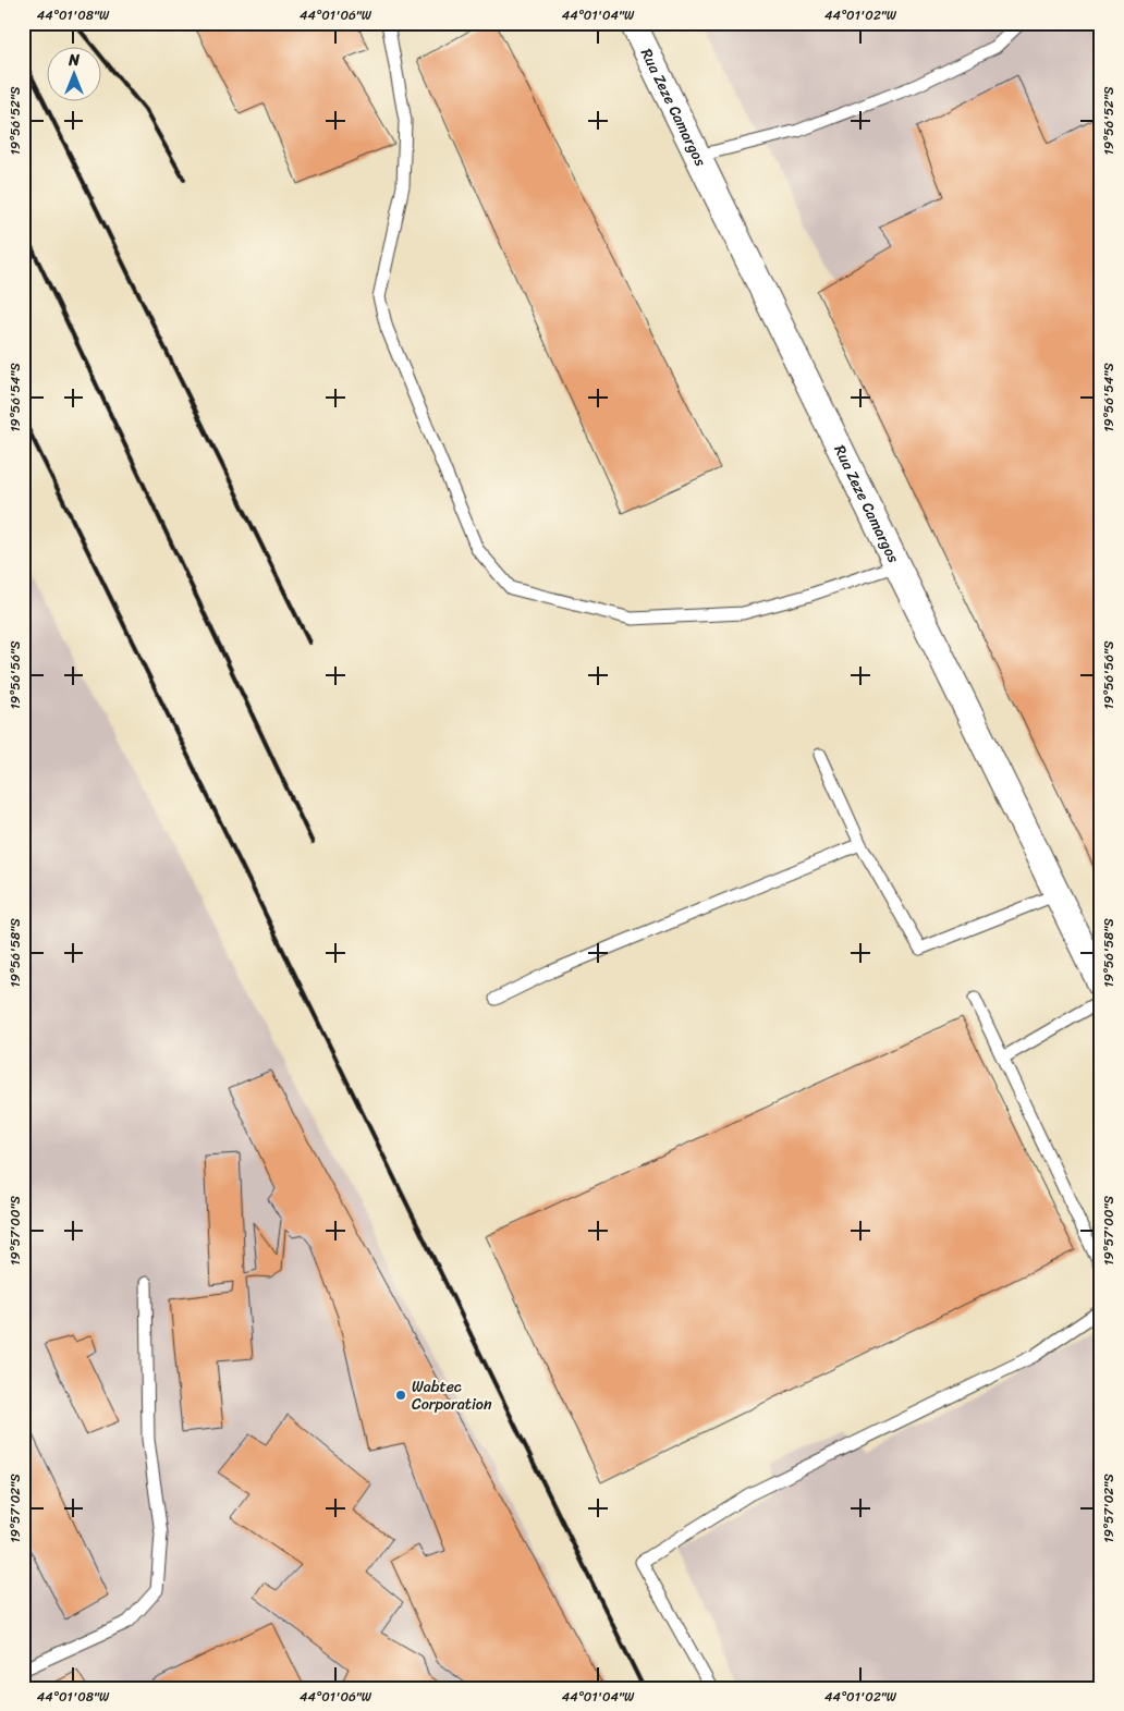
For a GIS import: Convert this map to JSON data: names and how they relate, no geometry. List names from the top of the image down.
{
  "streets": {
    "street": ["Rua Zeze Camargos"]
  },
  "places": ["Wabtec Corporation"],
  "north": "top",
  "coordinates": [
    "44°01'08\"W",
    "44°01'06\"W",
    "44°01'04\"W",
    "44°01'02\"W",
    "19°56'52\"S",
    "19°56'54\"S",
    "19°56'56\"S",
    "19°56'58\"S",
    "19°57'00\"S",
    "19°57'02\"S"
  ]
}
